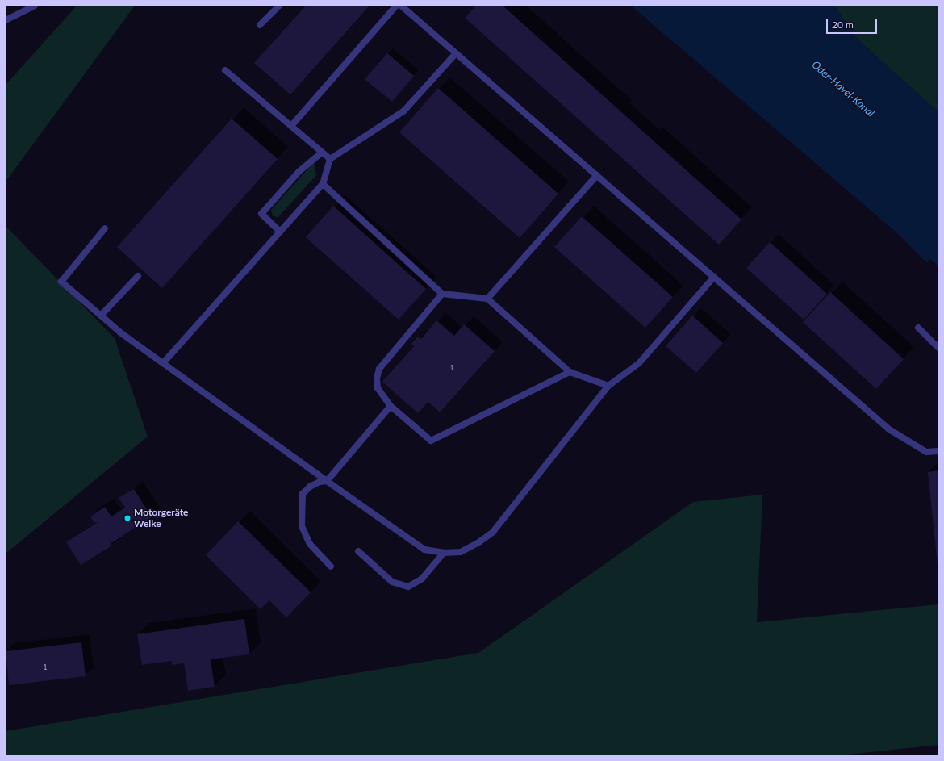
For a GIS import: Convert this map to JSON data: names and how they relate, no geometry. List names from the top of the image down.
{
  "water": ["Oder-Havel-Kanal"],
  "places": ["Motorgeräte Welke"],
  "house_numbers": ["1", "1"],
  "scale_bar": "20 m"
}
